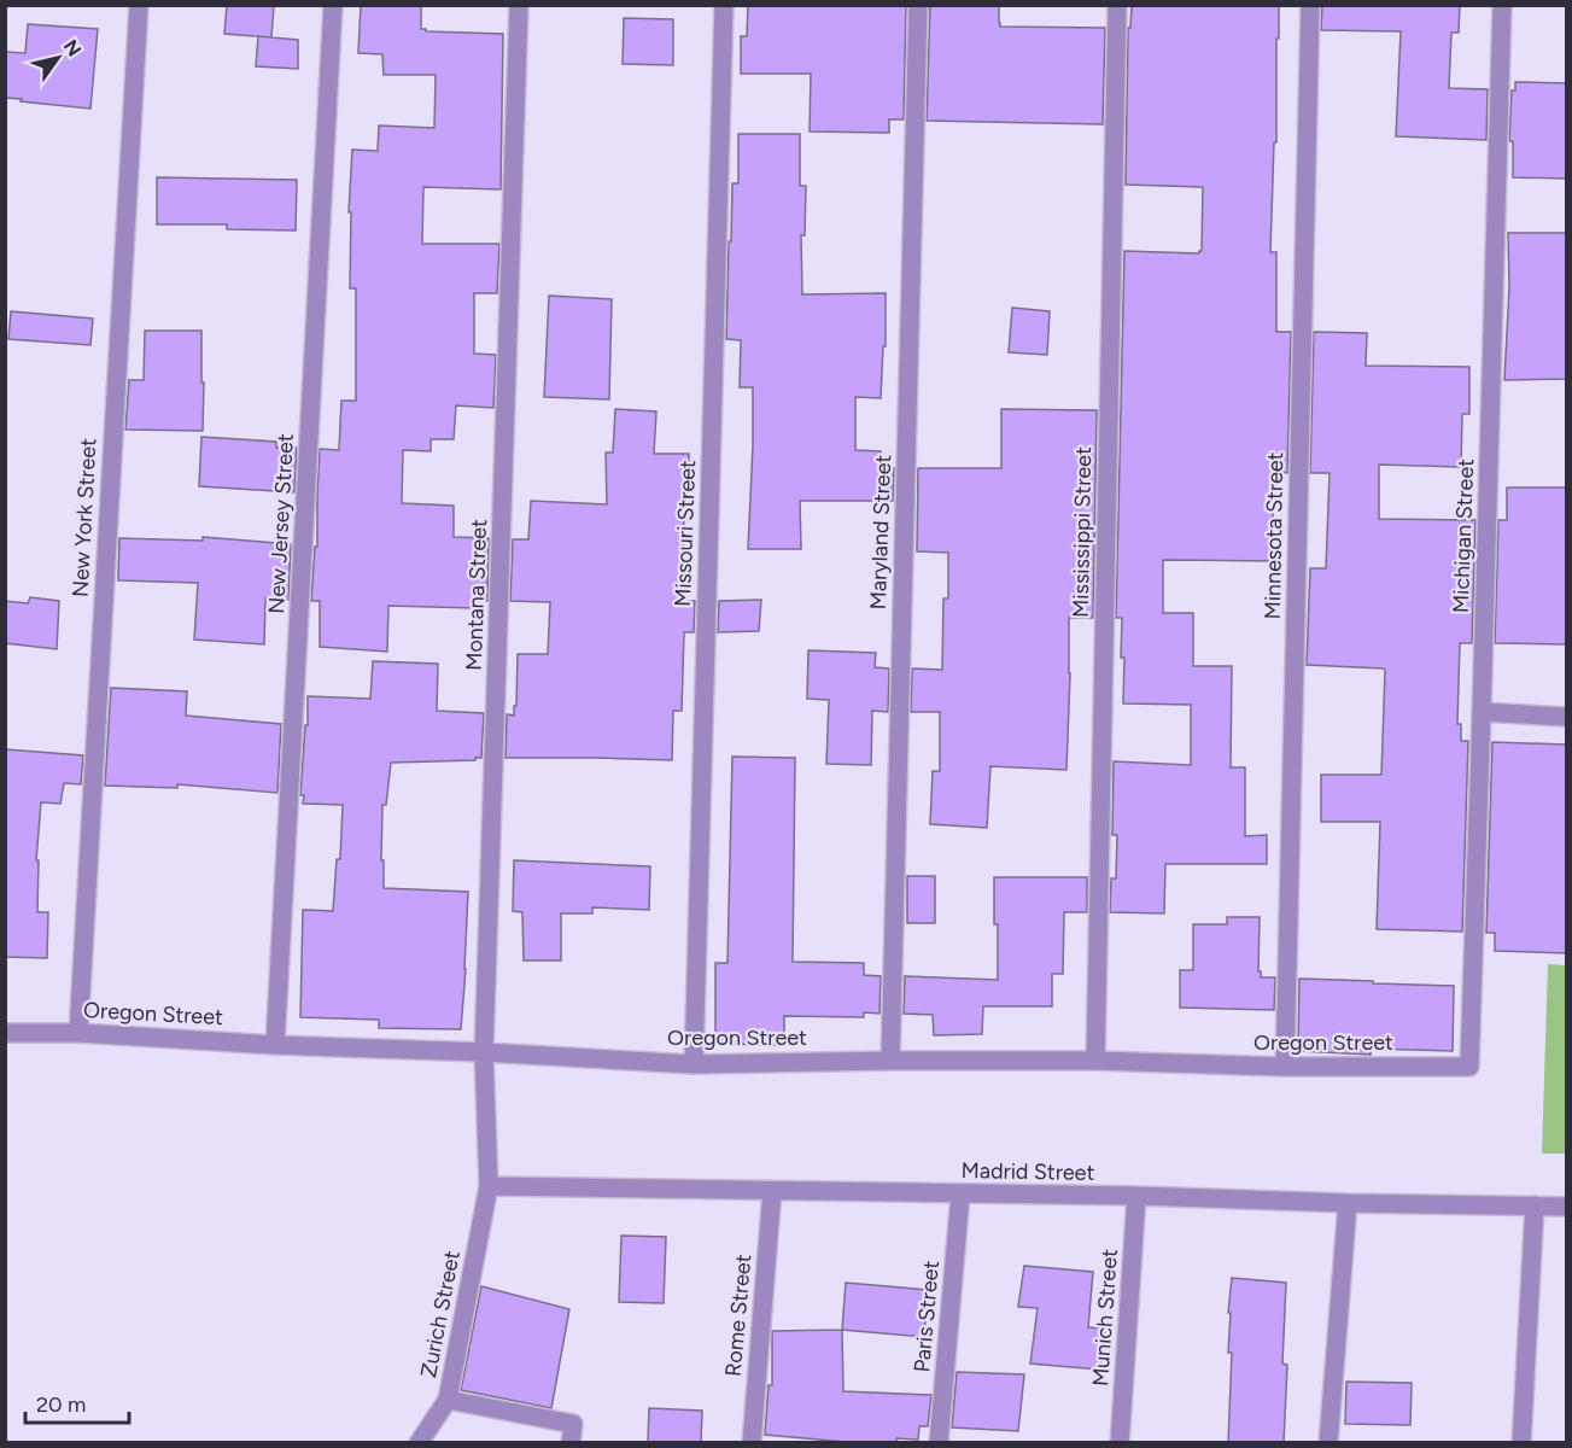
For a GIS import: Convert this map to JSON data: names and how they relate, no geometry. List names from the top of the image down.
{
  "streets": {
    "street": [
      "New York Street",
      "New Jersey Street",
      "Maryland Street",
      "Mississippi Street",
      "Missouri Street",
      "Minnesota Street",
      "Michigan Street",
      "Montana Street",
      "Oregon Street",
      "Madrid Street",
      "Zurich Street",
      "Rome Street",
      "Paris Street",
      "Munich Street"
    ]
  },
  "crossings": [
    ["New York Street", "Oregon Street"],
    ["New Jersey Street", "Oregon Street"],
    ["Maryland Street", "Oregon Street"],
    ["Mississippi Street", "Oregon Street"],
    ["Missouri Street", "Oregon Street"],
    ["Minnesota Street", "Oregon Street"],
    ["Michigan Street", "Oregon Street"],
    ["Montana Street", "Oregon Street"],
    ["Montana Street", "Madrid Street"],
    ["Montana Street", "Zurich Street"],
    ["Madrid Street", "Zurich Street"],
    ["Madrid Street", "Rome Street"],
    ["Madrid Street", "Paris Street"],
    ["Madrid Street", "Munich Street"]
  ],
  "scale_bar": "20 m",
  "north": "top right"
}
